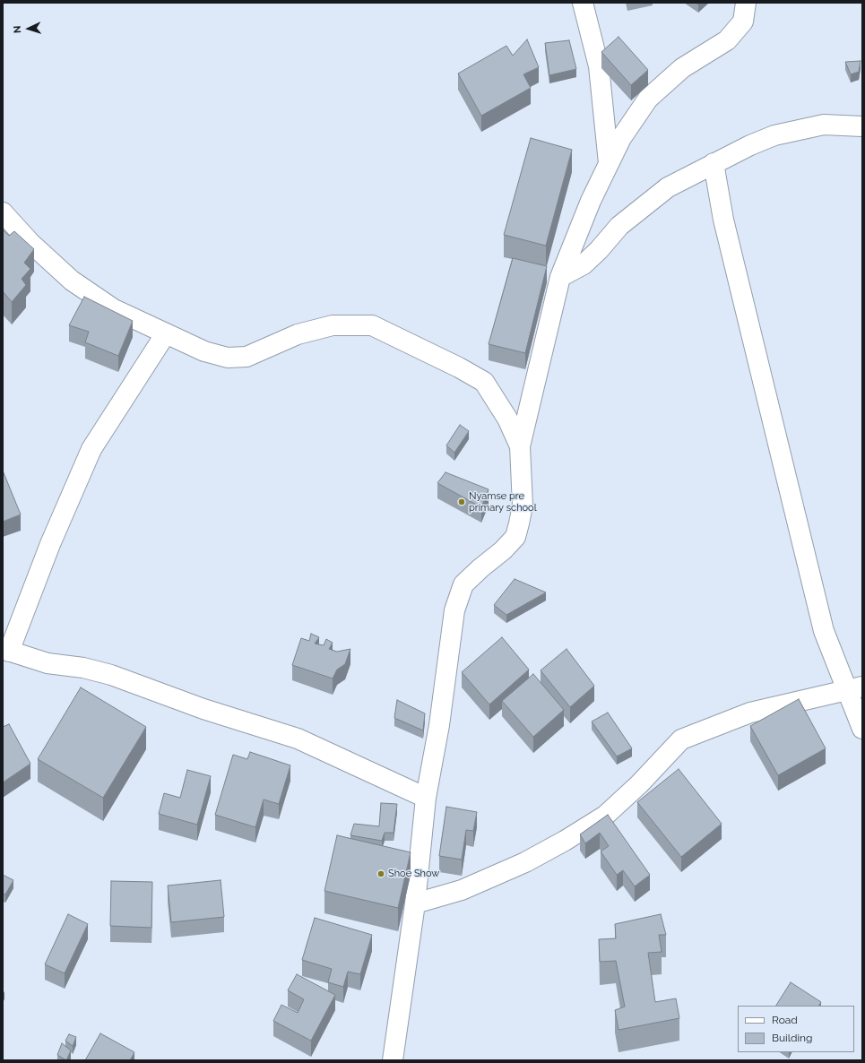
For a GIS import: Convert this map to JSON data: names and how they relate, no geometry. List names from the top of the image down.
{
  "places": ["Nyamse pre primary school", "Shoe Show"],
  "legend": ["Road", "Building"],
  "north": "left"
}
